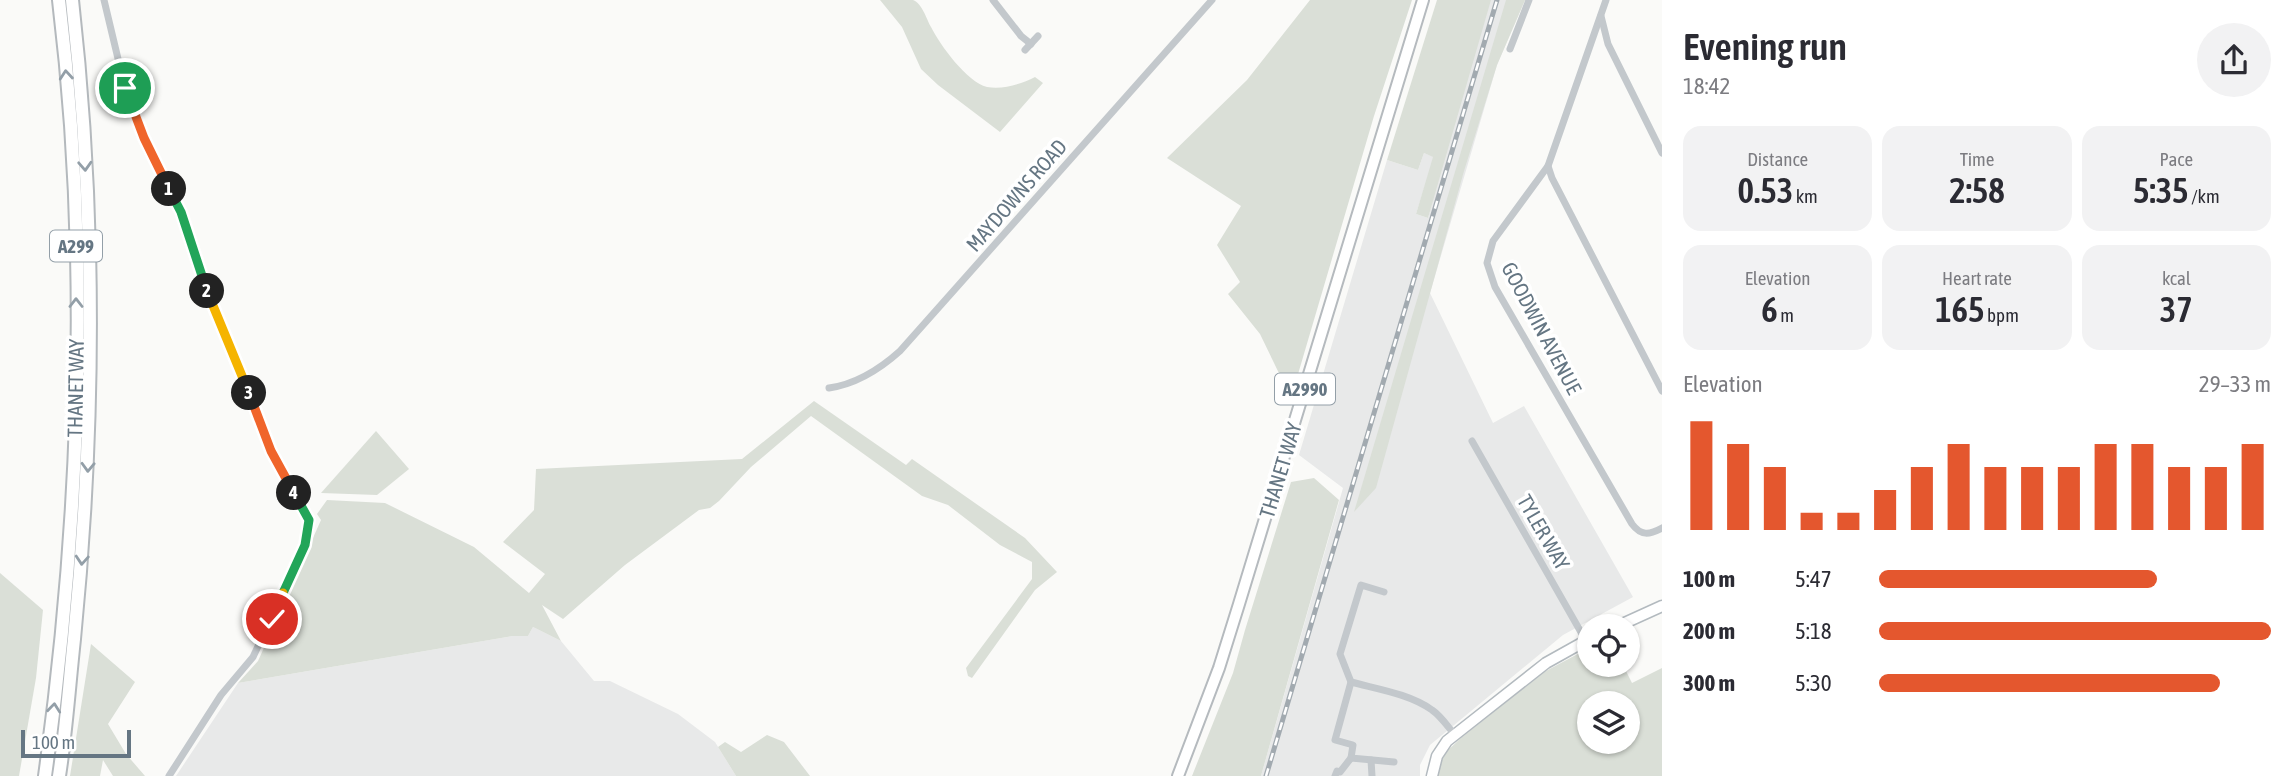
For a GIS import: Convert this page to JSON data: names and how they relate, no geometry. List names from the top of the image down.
{
  "streets": {
    "highway": ["A299", "THANET WAY"],
    "main road": ["A2990"],
    "street": ["MAYDOWNS ROAD", "GOODWIN AVENUE", "TYLER WAY"]
  },
  "scale_bar": "100 m",
  "page": {
    "heading": ["Evening run", "18:42"],
    "stats": [
      ["Distance", "0.53 km"],
      ["Time", "2:58"],
      ["Pace", "5:35 /km"],
      ["Elevation", "6 m"],
      ["Heart rate", "165 bpm"],
      ["kcal", "37"]
    ],
    "pins": [
      "1",
      "2",
      "3",
      "4"
    ],
    "chart": ["Elevation", "29–33 m"],
    "list": [
      {
        "name": "100 m",
        "note": "5:47"
      },
      {
        "name": "200 m",
        "note": "5:18"
      },
      {
        "name": "300 m",
        "note": "5:30"
      }
    ],
    "scale": "100 m"
  }
}
